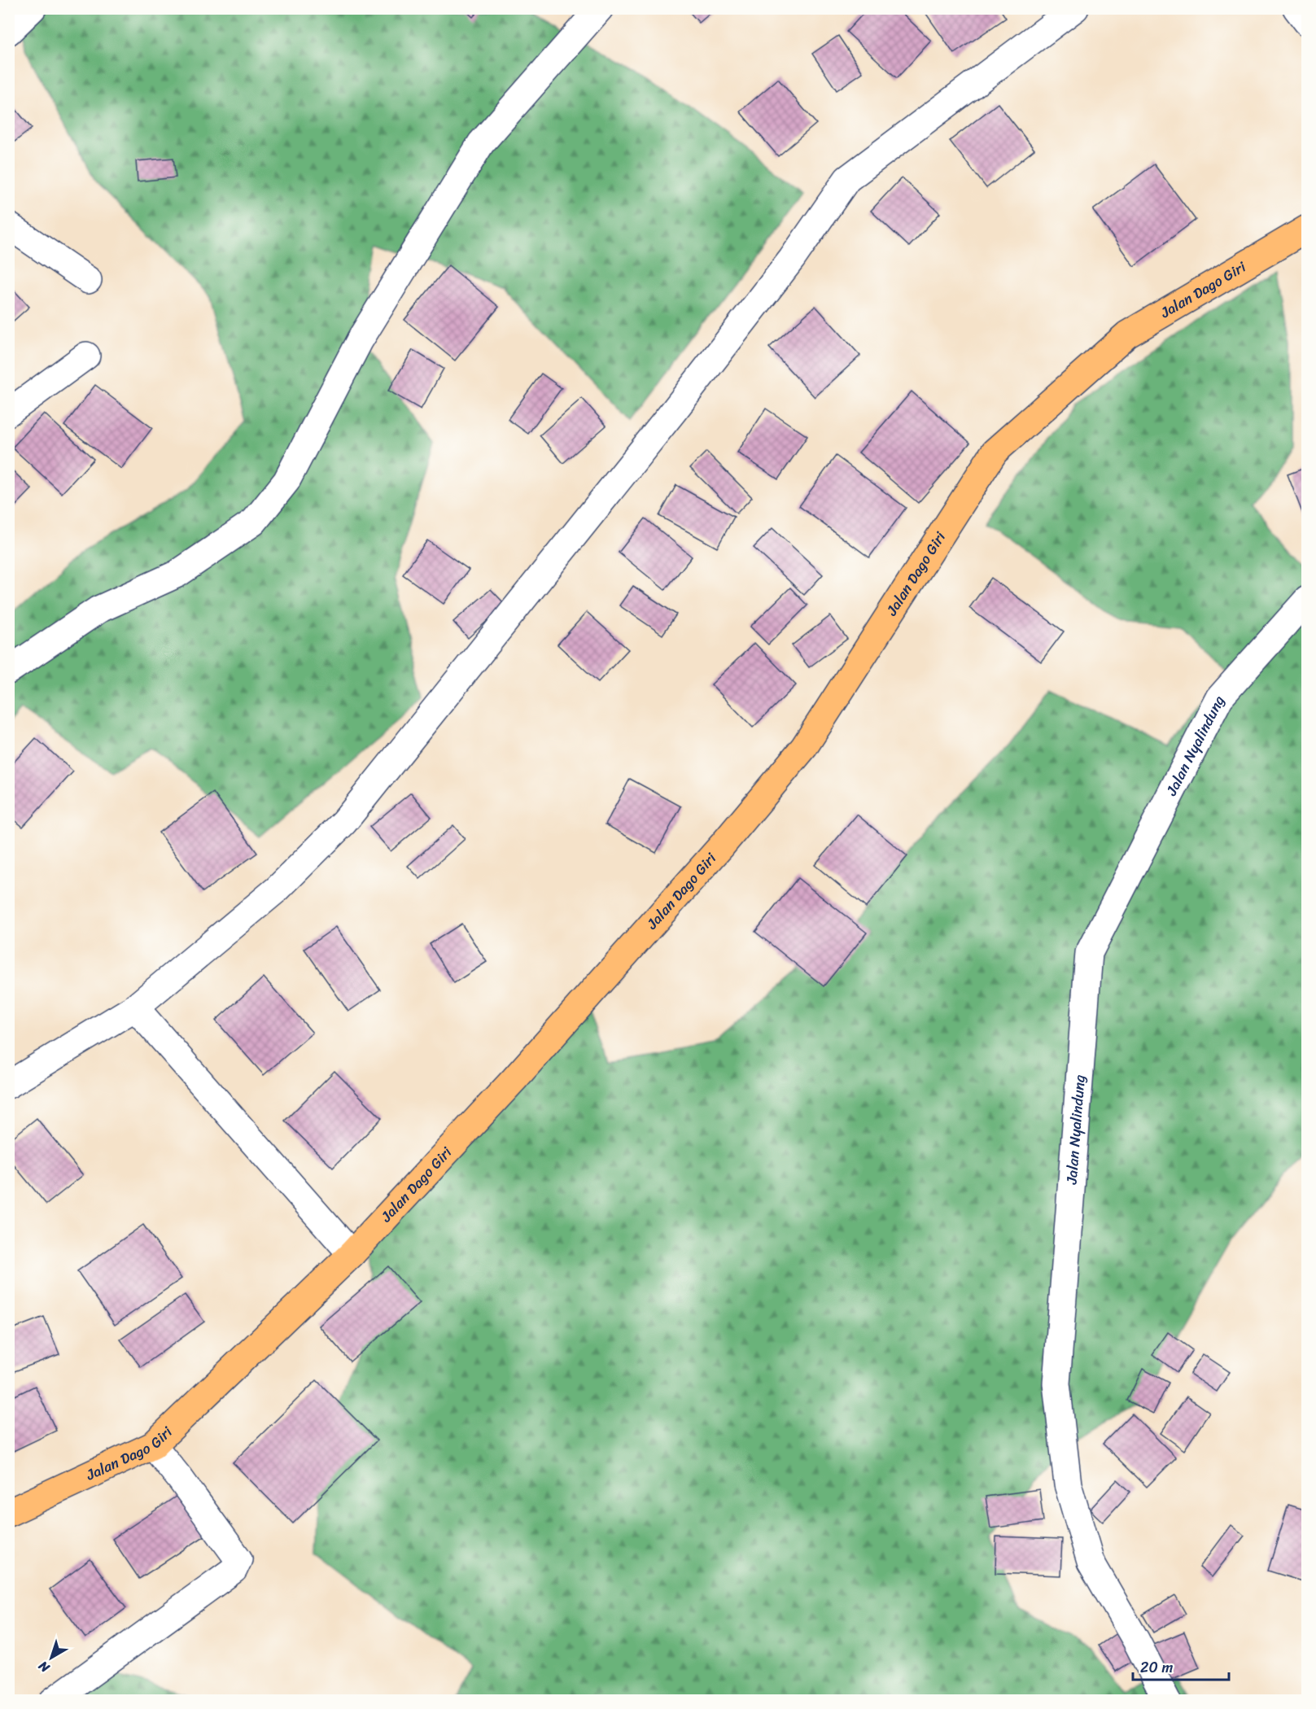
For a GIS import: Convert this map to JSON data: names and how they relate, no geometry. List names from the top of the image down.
{
  "streets": {
    "main road": ["Jalan Dago Giri"],
    "street": ["Jalan Nyalindung"]
  },
  "scale_bar": "20 m",
  "north": "bottom left"
}
